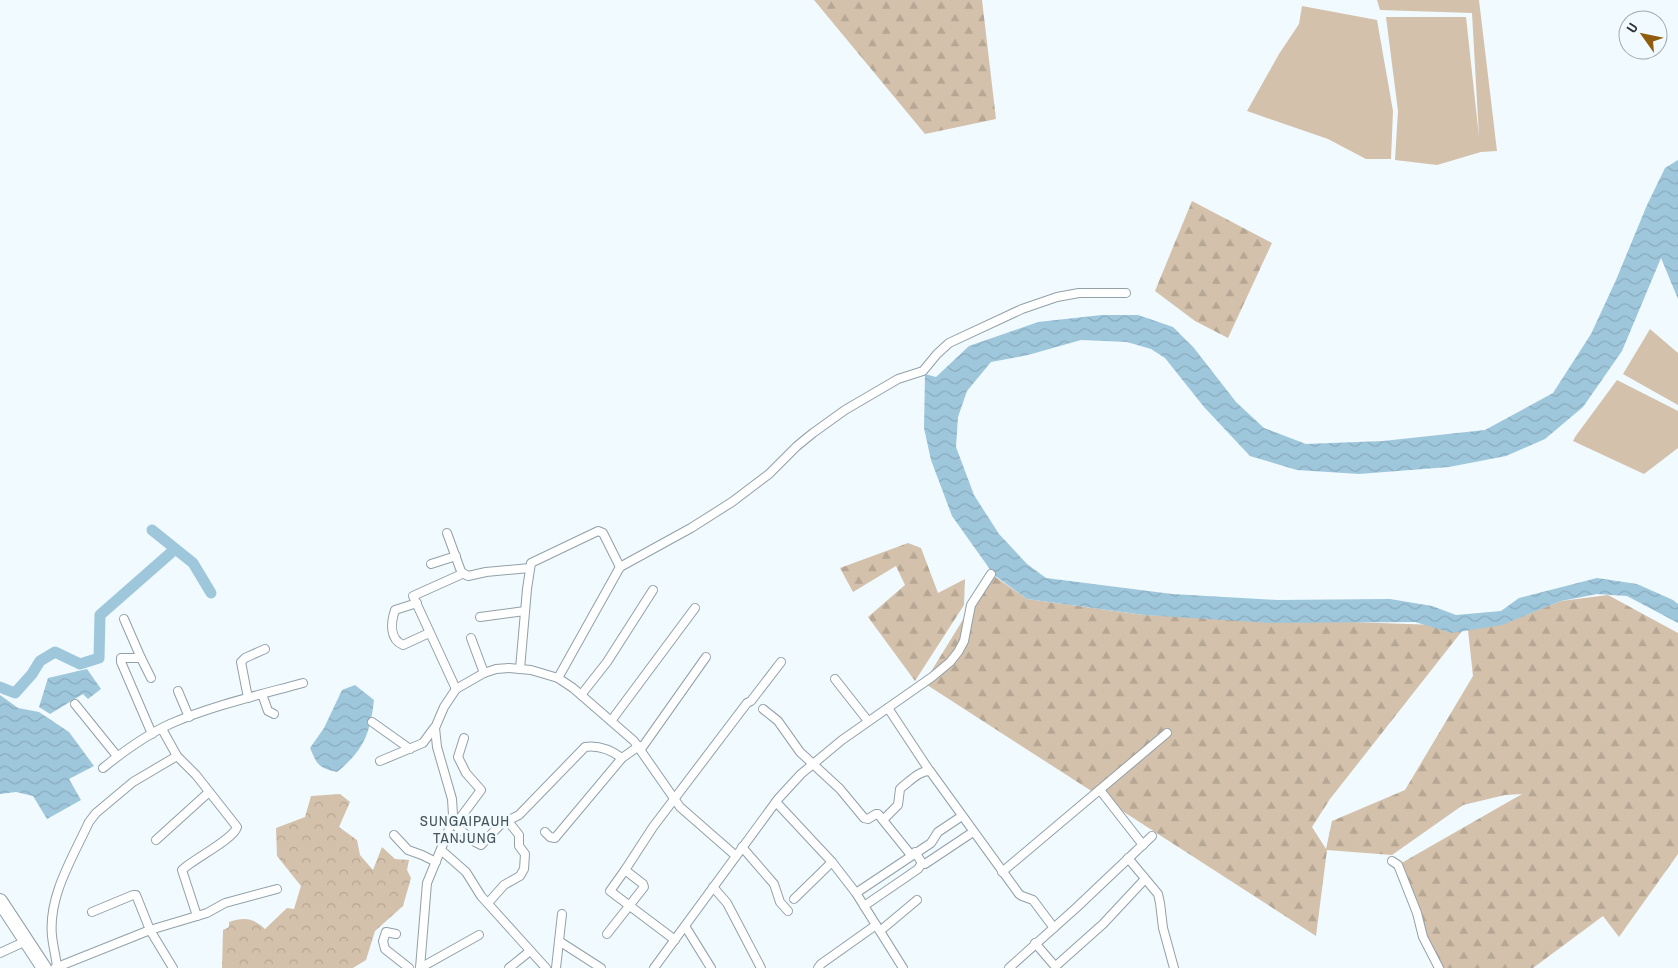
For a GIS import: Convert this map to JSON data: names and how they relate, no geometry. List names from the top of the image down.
{
  "districts": ["SUNGAIPAUH TANJUNG"],
  "north": "top left"
}
